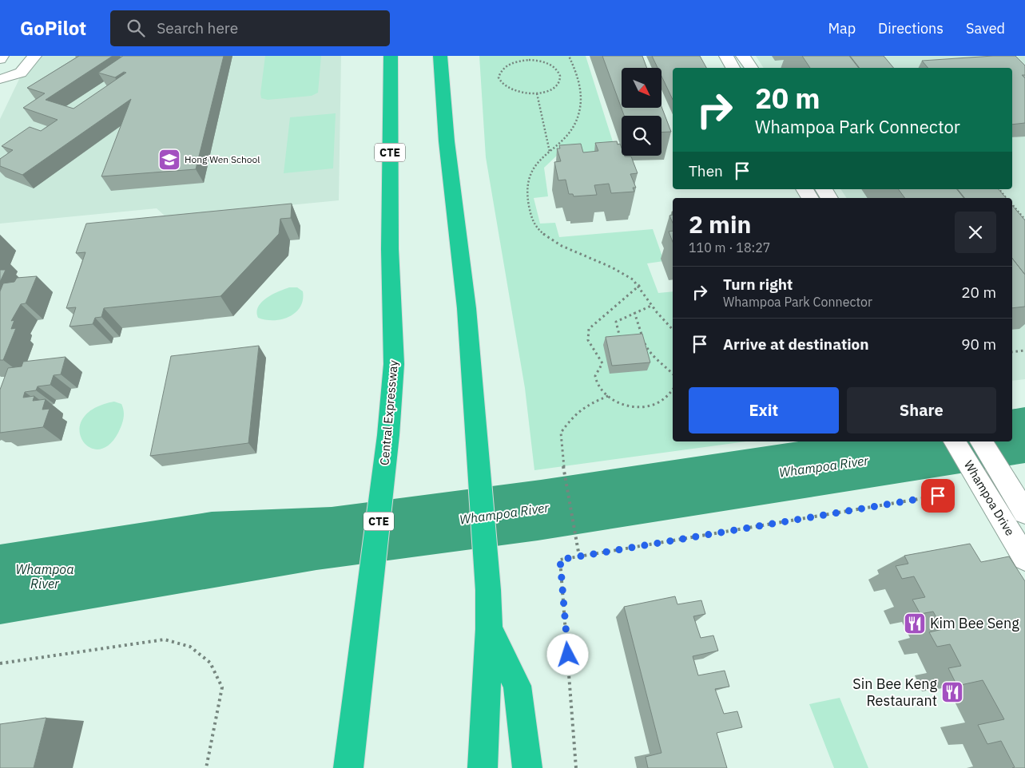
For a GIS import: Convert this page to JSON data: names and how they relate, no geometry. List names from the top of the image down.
{
  "streets": {
    "highway": ["CTE", "Central Expressway"],
    "street": ["Whampoa Drive"]
  },
  "water": ["Whampoa River"],
  "places": {
    "school or university": ["Hong Wen School"],
    "restaurant": ["Kim Bee Seng", "Sin Bee Keng Restaurant"]
  },
  "north": "bottom right",
  "page": {
    "header": "GoPilot",
    "search": "Search here",
    "nav": ["Map", "Directions", "Saved"],
    "turn": ["20 m", "Whampoa Park Connector"],
    "then": "Then",
    "heading": ["2 min", "110 m · 18:27"],
    "list": [
      {
        "name": "Turn right",
        "note": "Whampoa Park Connector",
        "value": "20 m"
      },
      {
        "name": "Arrive at destination",
        "value": "90 m"
      }
    ],
    "buttons": ["Exit", "Share"]
  }
}
